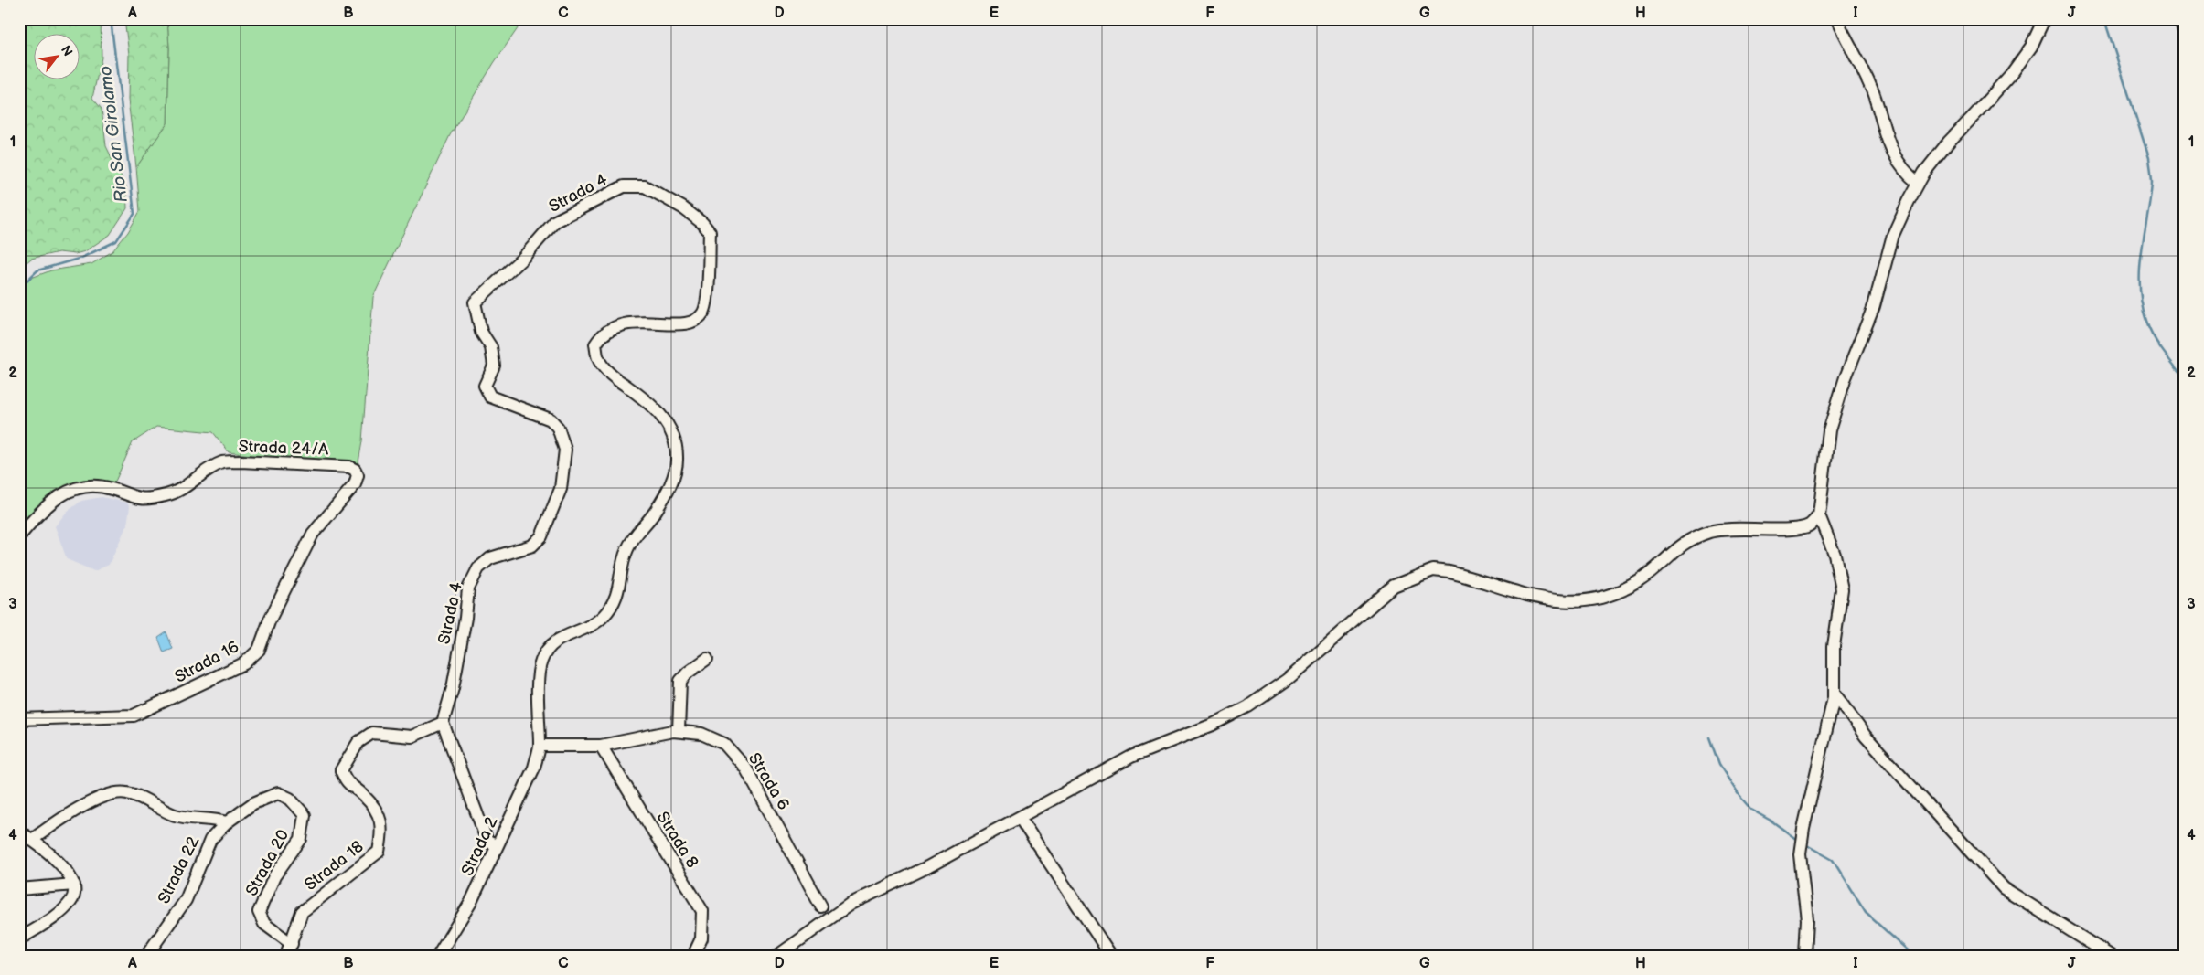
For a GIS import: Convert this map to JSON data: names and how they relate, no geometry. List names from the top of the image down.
{
  "streets": {
    "street": [
      "Strada 4",
      "Strada 24/A",
      "Strada 16",
      "Strada 6",
      "Strada 8",
      "Strada 2",
      "Strada 20",
      "Strada 18",
      "Strada 22"
    ]
  },
  "crossings": [
    ["Strada 4", "Strada 6"],
    ["Strada 4", "Strada 2"],
    ["Strada 4", "Strada 18"],
    ["Strada 24/A", "Strada 16"],
    ["Strada 6", "Strada 8"],
    ["Strada 6", "Strada 2"],
    ["Strada 20", "Strada 18"],
    ["Strada 20", "Strada 22"]
  ],
  "water": ["Rio San Girolamo"],
  "north": "top right",
  "grid": {
    "columns": [
      "A",
      "B",
      "C",
      "D",
      "E",
      "F",
      "G",
      "H",
      "I",
      "J"
    ],
    "rows": [
      "1",
      "2",
      "3",
      "4"
    ]
  }
}
